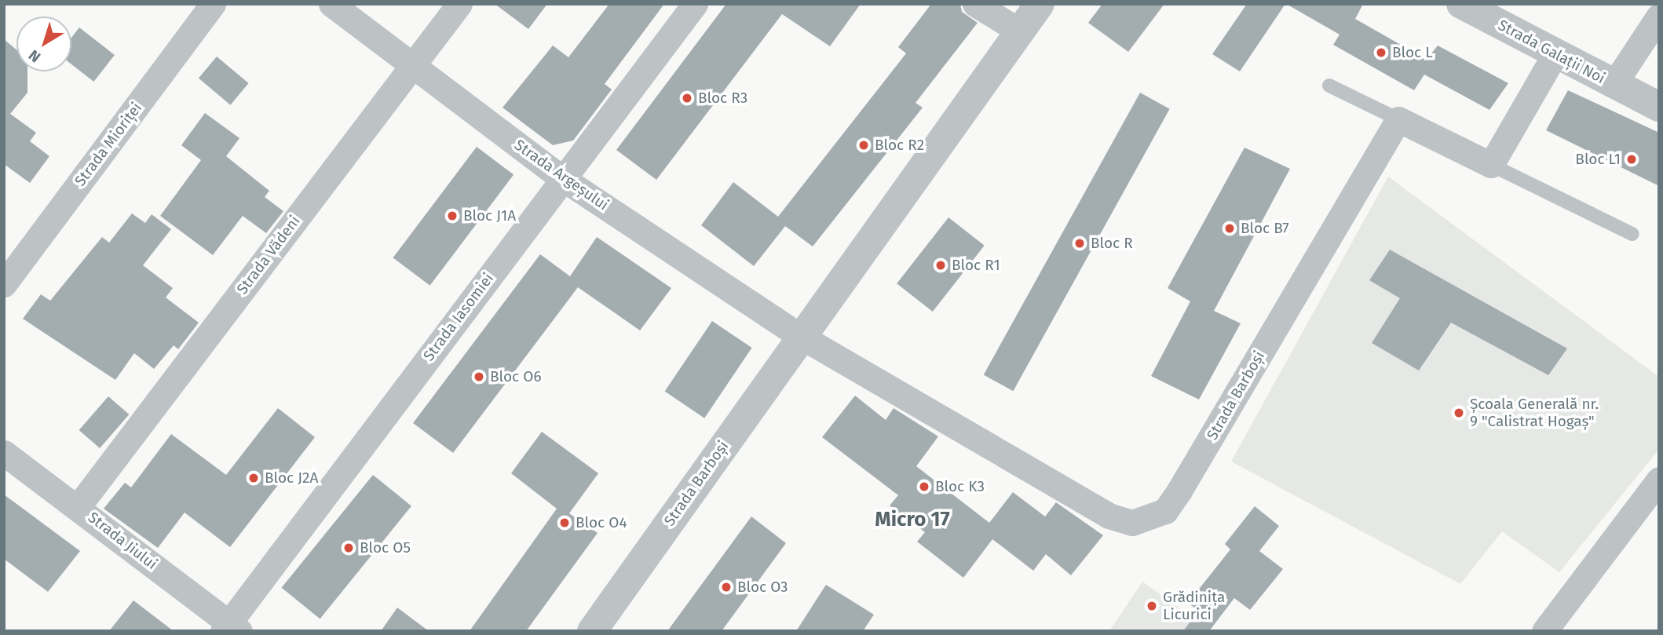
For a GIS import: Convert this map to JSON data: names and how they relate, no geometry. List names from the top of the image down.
{
  "streets": {
    "street": [
      "Strada Galații Noi",
      "Strada Mioriței",
      "Strada Argeșului",
      "Strada Vădeni",
      "Strada Iasomiei",
      "Strada Barboși",
      "Strada Jiului"
    ]
  },
  "crossings": [
    ["Strada Argeșului", "Strada Vădeni"],
    ["Strada Argeșului", "Strada Iasomiei"],
    ["Strada Argeșului", "Strada Barboși"],
    ["Strada Vădeni", "Strada Jiului"],
    ["Strada Iasomiei", "Strada Jiului"]
  ],
  "districts": ["Micro 17"],
  "places": [
    "Bloc L",
    "Bloc R3",
    "Bloc R2",
    "Bloc L1",
    "Bloc J1A",
    "Bloc B7",
    "Bloc R",
    "Bloc R1",
    "Bloc O6",
    "Școala Generală nr. 9 \"Calistrat Hogaș\"",
    "Bloc J2A",
    "Bloc K3",
    "Bloc O4",
    "Bloc O5",
    "Bloc O3",
    "Grădinița Licurici"
  ],
  "north": "bottom left"
}
